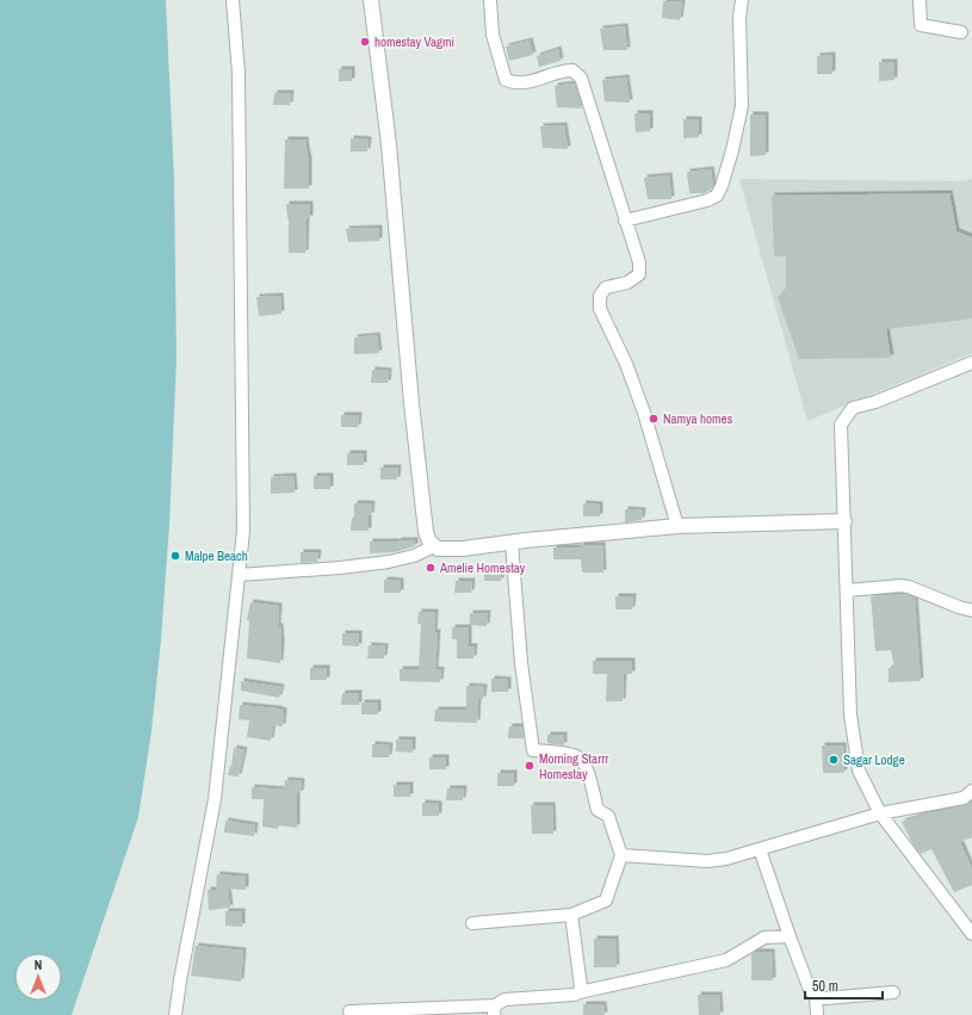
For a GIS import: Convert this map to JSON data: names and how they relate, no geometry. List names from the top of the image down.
{
  "places": [
    "homestay Vagmi",
    "Namya homes",
    "Malpe Beach",
    "Amelie Homestay",
    "Sagar Lodge",
    "Morning Starrr Homestay"
  ],
  "scale_bar": "50 m",
  "north": "top"
}
